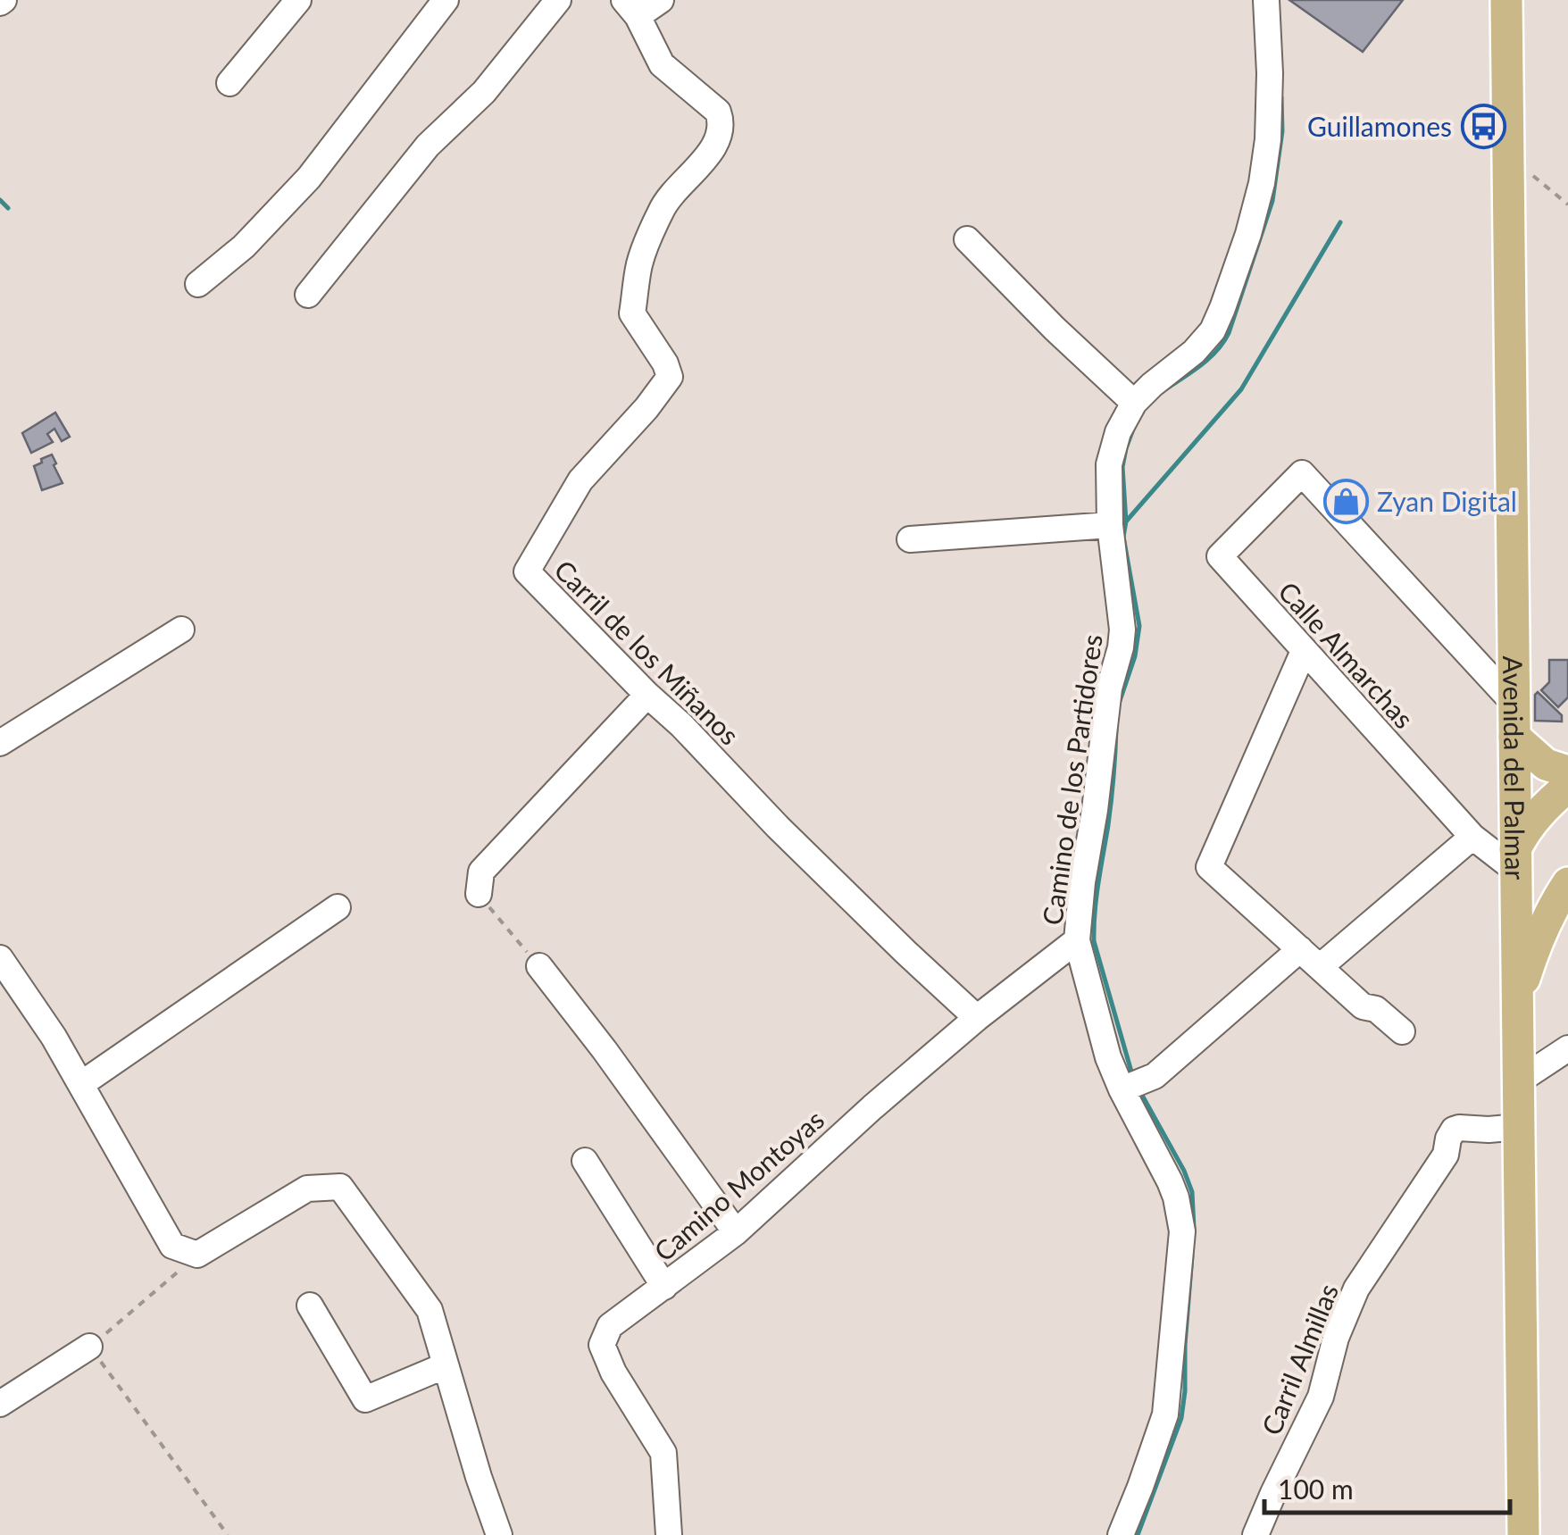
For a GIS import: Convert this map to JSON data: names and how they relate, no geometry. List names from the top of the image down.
{
  "streets": {
    "main road": ["Avenida del Palmar"],
    "street": [
      "Carril de los Miñanos",
      "Calle Almarchas",
      "Camino de los Partidores",
      "Camino Montoyas",
      "Carril Almillas"
    ]
  },
  "crossings": [
    ["Carril de los Miñanos", "Camino Montoyas"],
    ["Calle Almarchas", "Avenida del Palmar"],
    ["Avenida del Palmar", "Carril Almillas"],
    ["Camino de los Partidores", "Camino Montoyas"]
  ],
  "places": {
    "bus stop": ["Guillamones"],
    "shop": ["Zyan Digital"]
  },
  "scale_bar": "100 m"
}
